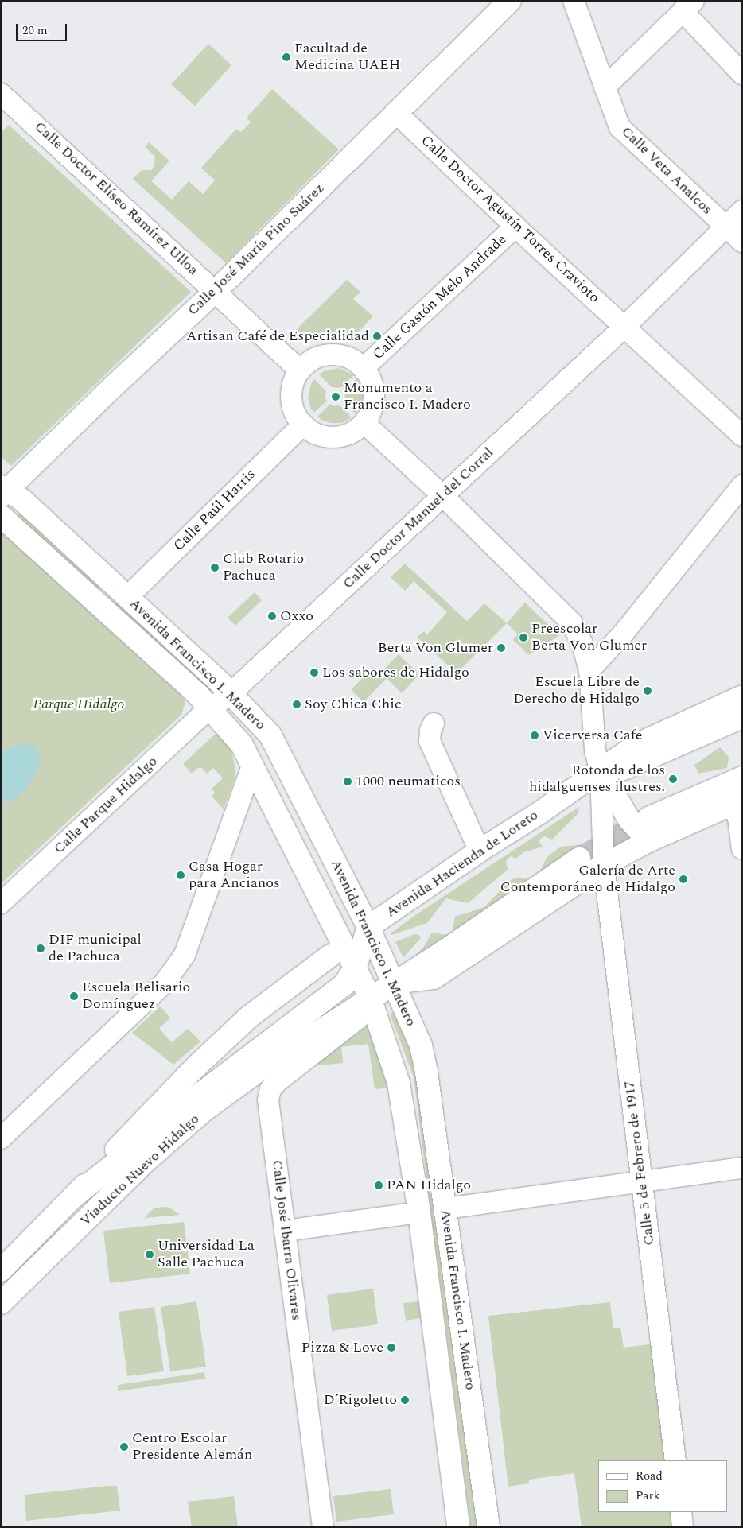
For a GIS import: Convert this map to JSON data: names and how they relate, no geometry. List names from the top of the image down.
{
  "streets": {
    "main road": [
      "Calle José María Pino Suárez",
      "Avenida Francisco I. Madero",
      "Avenida Hacienda de Loreto",
      "Viaducto Nuevo Hidalgo"
    ],
    "street": [
      "Calle Veta Analcos",
      "Calle Doctor Elíseo Ramírez Ulloa",
      "Calle Doctor Agustín Torres Cravioto",
      "Calle Gastón Melo Andrade",
      "Calle Paúl Harris",
      "Calle Doctor Manuel del Corral",
      "Calle Parque Hidalgo",
      "Calle 5 de Febrero de 1917",
      "Calle José Ibarra Olivares"
    ]
  },
  "crossings": [
    ["Calle Veta Analcos", "Calle Doctor Manuel del Corral"],
    ["Calle Doctor Elíseo Ramírez Ulloa", "Calle José María Pino Suárez"],
    ["Calle Doctor Elíseo Ramírez Ulloa", "Calle Gastón Melo Andrade"],
    ["Calle Doctor Elíseo Ramírez Ulloa", "Calle Paúl Harris"],
    ["Calle Doctor Agustín Torres Cravioto", "Calle José María Pino Suárez"],
    ["Calle Doctor Agustín Torres Cravioto", "Calle Gastón Melo Andrade"],
    ["Calle Doctor Agustín Torres Cravioto", "Calle Doctor Manuel del Corral"],
    ["Calle José María Pino Suárez", "Avenida Francisco I. Madero"],
    ["Calle Gastón Melo Andrade", "Calle Paúl Harris"],
    ["Calle Paúl Harris", "Avenida Francisco I. Madero"],
    ["Calle Doctor Manuel del Corral", "Avenida Francisco I. Madero"],
    ["Calle Doctor Manuel del Corral", "Calle Parque Hidalgo"],
    ["Avenida Francisco I. Madero", "Calle Parque Hidalgo"],
    ["Avenida Francisco I. Madero", "Avenida Hacienda de Loreto"],
    ["Avenida Francisco I. Madero", "Viaducto Nuevo Hidalgo"],
    ["Avenida Francisco I. Madero", "Calle José Ibarra Olivares"],
    ["Viaducto Nuevo Hidalgo", "Calle José Ibarra Olivares"]
  ],
  "parks": ["Parque Hidalgo"],
  "places": [
    "Facultad de Medicina UAEH",
    "Artisan Café de Especialidad",
    "Monumento a Francisco I. Madero",
    "Club Rotario Pachuca",
    "Oxxo",
    "Preescolar Berta Von Glumer",
    "Berta Von Glumer",
    "Los sabores de Hidalgo",
    "Escuela Libre de Derecho de Hidalgo",
    "Soy Chica Chic",
    "Vicerversa Cafe",
    "Rotonda de los hidalguenses ilustres.",
    "1000 neumaticos",
    "Casa Hogar para Ancianos",
    "Galería de Arte Contemporáneo de Hidalgo",
    "DIF municipal de Pachuca",
    "Escuela Belisario Domínguez",
    "PAN Hidalgo",
    "Universidad La Salle Pachuca",
    "Pizza & Love",
    "D´Rigoletto",
    "Centro Escolar Presidente Alemán"
  ],
  "legend": ["Road", "Park"],
  "scale_bar": "20 m"
}
